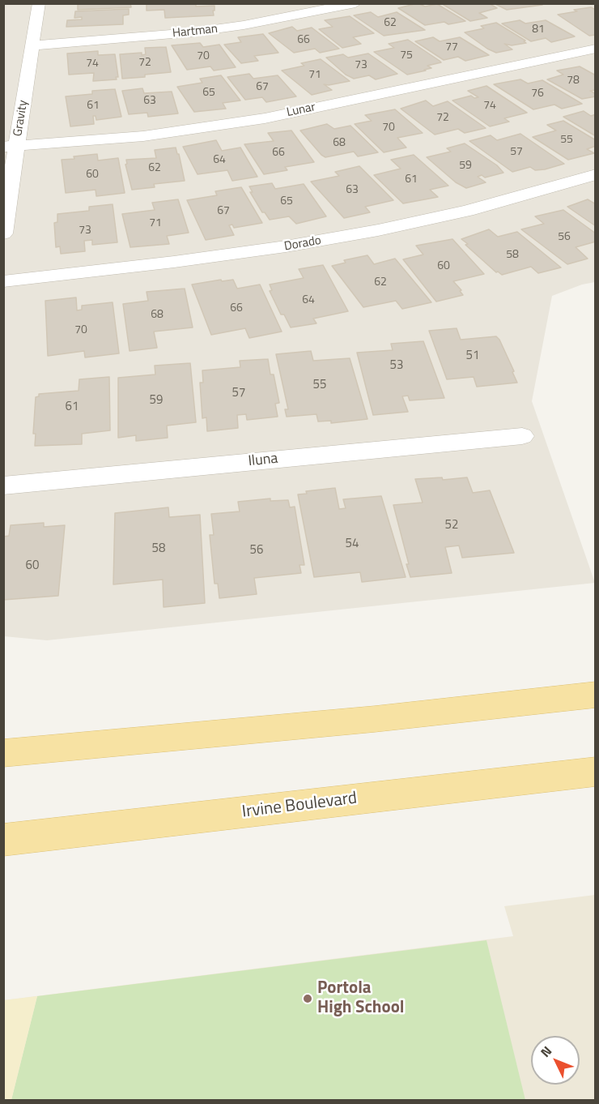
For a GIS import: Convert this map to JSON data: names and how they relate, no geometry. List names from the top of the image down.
{
  "streets": {
    "main road": ["Irvine Boulevard"],
    "street": [
      "Hartman",
      "Lunar",
      "Gravity",
      "Dorado",
      "Iluna"
    ]
  },
  "crossings": [
    ["Hartman", "Gravity"],
    ["Lunar", "Gravity"]
  ],
  "places": ["Portola High School"],
  "house_numbers": [
    "62",
    "81",
    "66",
    "77",
    "75",
    "70",
    "72",
    "74",
    "73",
    "71",
    "78",
    "67",
    "65",
    "76",
    "63",
    "61",
    "74",
    "72",
    "70",
    "55",
    "68",
    "57",
    "66",
    "64",
    "59",
    "62",
    "60",
    "61",
    "63",
    "65",
    "67",
    "71",
    "73",
    "56",
    "58",
    "60",
    "62",
    "64",
    "66",
    "68",
    "70",
    "51",
    "53",
    "55",
    "57",
    "59",
    "61",
    "52",
    "54",
    "58",
    "56",
    "60"
  ],
  "north": "top left"
}
